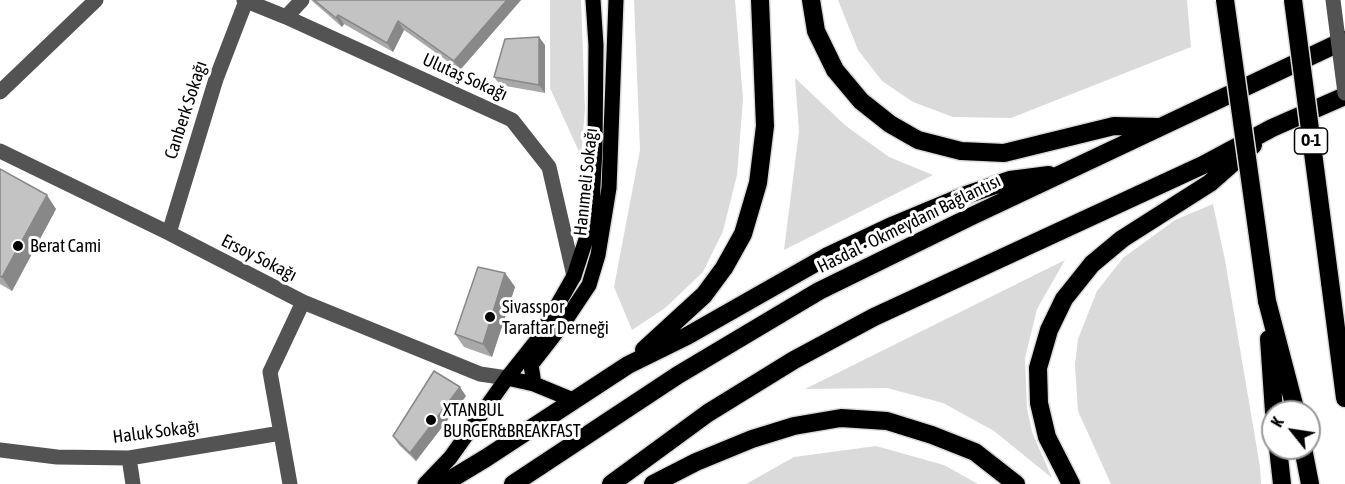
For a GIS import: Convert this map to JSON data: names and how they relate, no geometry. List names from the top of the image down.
{
  "streets": {
    "highway": ["O-1", "Hasdal - Okmeydanı Bağlantısı"],
    "main road": ["Hanımeli Sokağı"],
    "street": [
      "Ulutaş Sokağı",
      "Canberk Sokağı",
      "Ersoy Sokağı",
      "Haluk Sokağı"
    ]
  },
  "crossings": [
    ["Ulutaş Sokağı", "Canberk Sokağı"],
    ["Ulutaş Sokağı", "Hanımeli Sokağı"],
    ["Canberk Sokağı", "Ersoy Sokağı"],
    ["Hanımeli Sokağı", "Ersoy Sokağı"]
  ],
  "places": ["Berat Cami", "Sivasspor Taraftar Derneği", "XTANBUL BURGER&BREAKFAST"],
  "north": "top left"
}
